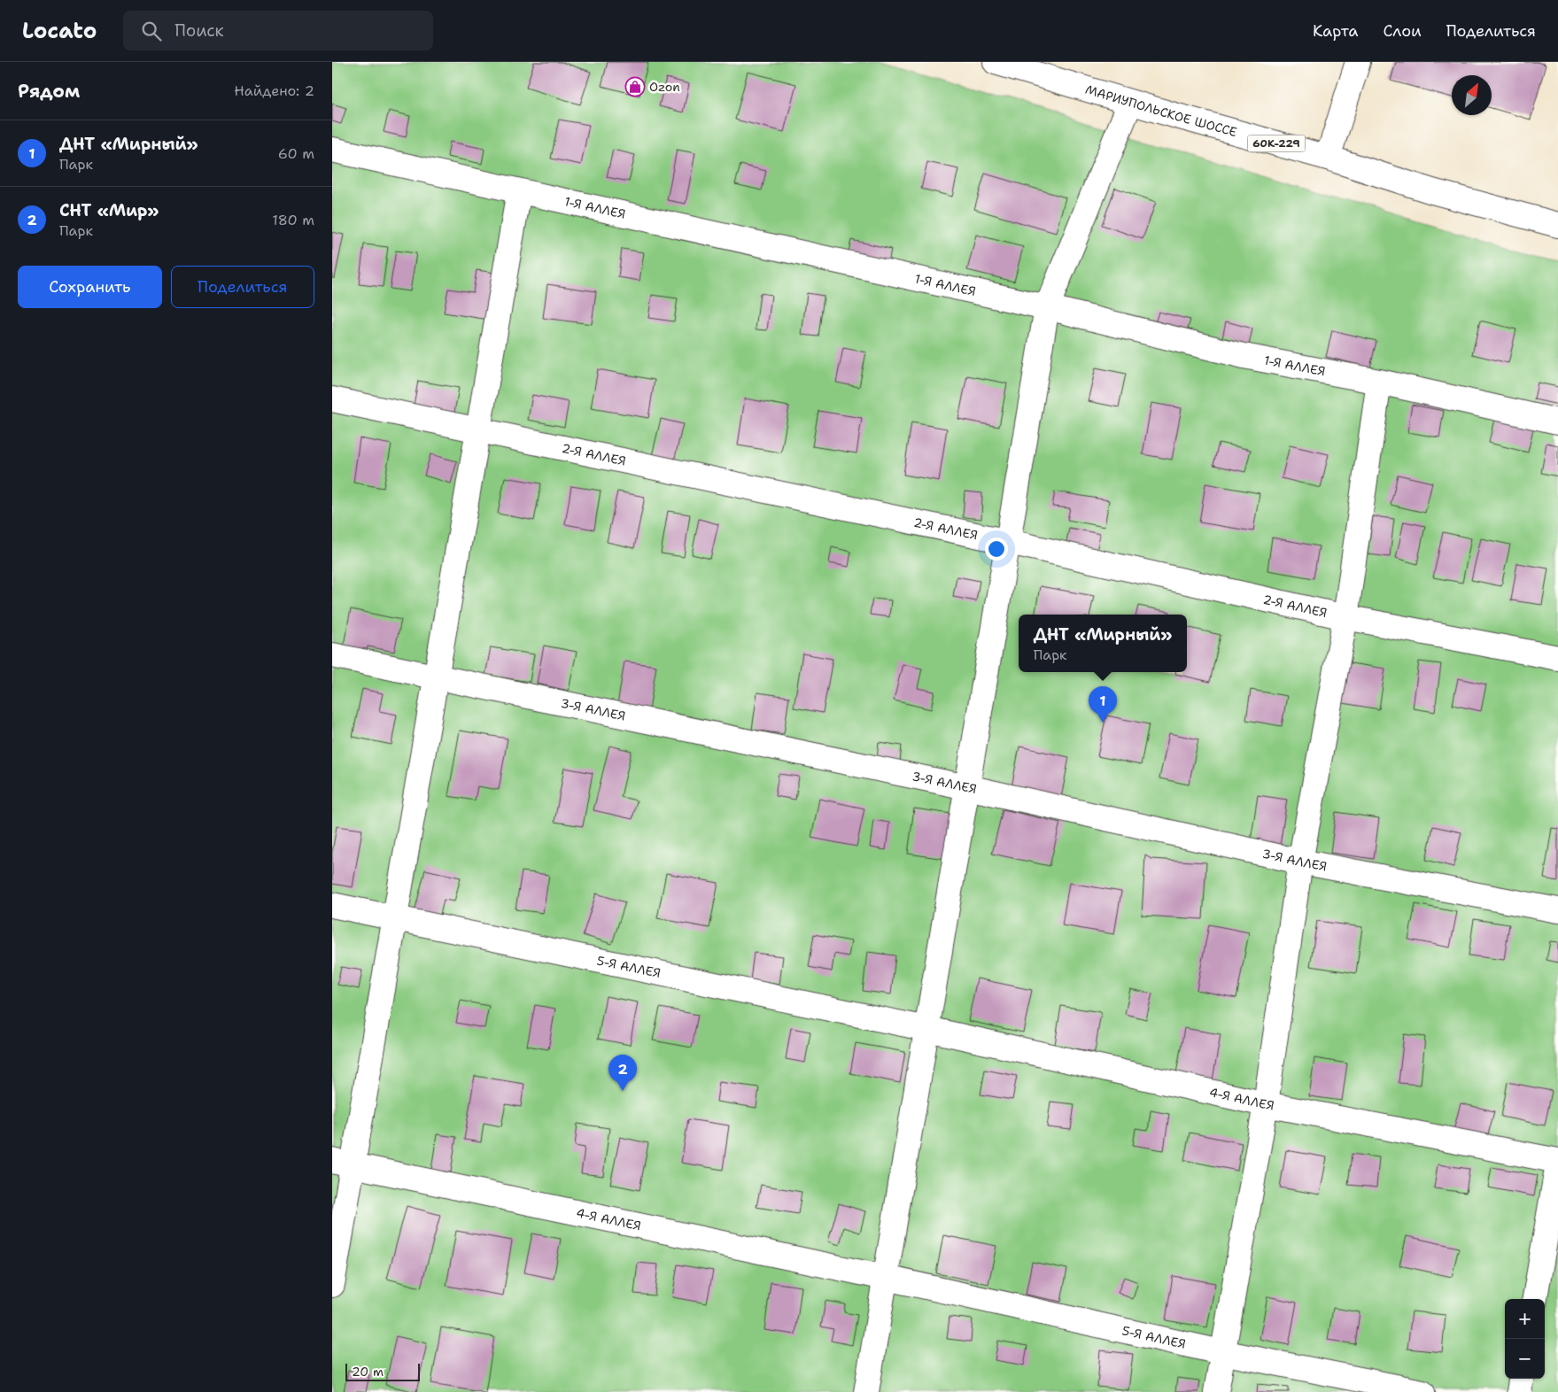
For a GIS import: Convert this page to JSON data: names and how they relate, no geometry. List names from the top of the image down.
{
  "streets": {
    "street": [
      "МАРИУПОЛЬСКОЕ ШОССЕ",
      "60К-229",
      "1-Я АЛЛЕЯ",
      "2-Я АЛЛЕЯ",
      "3-Я АЛЛЕЯ",
      "5-Я АЛЛЕЯ",
      "4-Я АЛЛЕЯ"
    ]
  },
  "crossings": [
    ["5-Я АЛЛЕЯ", "4-Я АЛЛЕЯ"]
  ],
  "places": {
    "shop": ["Ozon"]
  },
  "scale_bar": "20 m",
  "north": "top right",
  "page": {
    "header": "Locato",
    "search": "Поиск",
    "nav": ["Карта", "Слои", "Поделиться"],
    "heading": ["Рядом", "Найдено: 2"],
    "list": [
      {
        "mark": "1",
        "name": "ДНТ «Мирный»",
        "note": "Парк",
        "value": "60 m"
      },
      {
        "mark": "2",
        "name": "СНТ «Мир»",
        "note": "Парк",
        "value": "180 m"
      }
    ],
    "buttons": ["Сохранить", "Поделиться"],
    "popup": ["ДНТ «Мирный»", "Парк"],
    "pins": ["1", "2"],
    "map_buttons": ["+", "−"],
    "scale": "20 m"
  }
}
